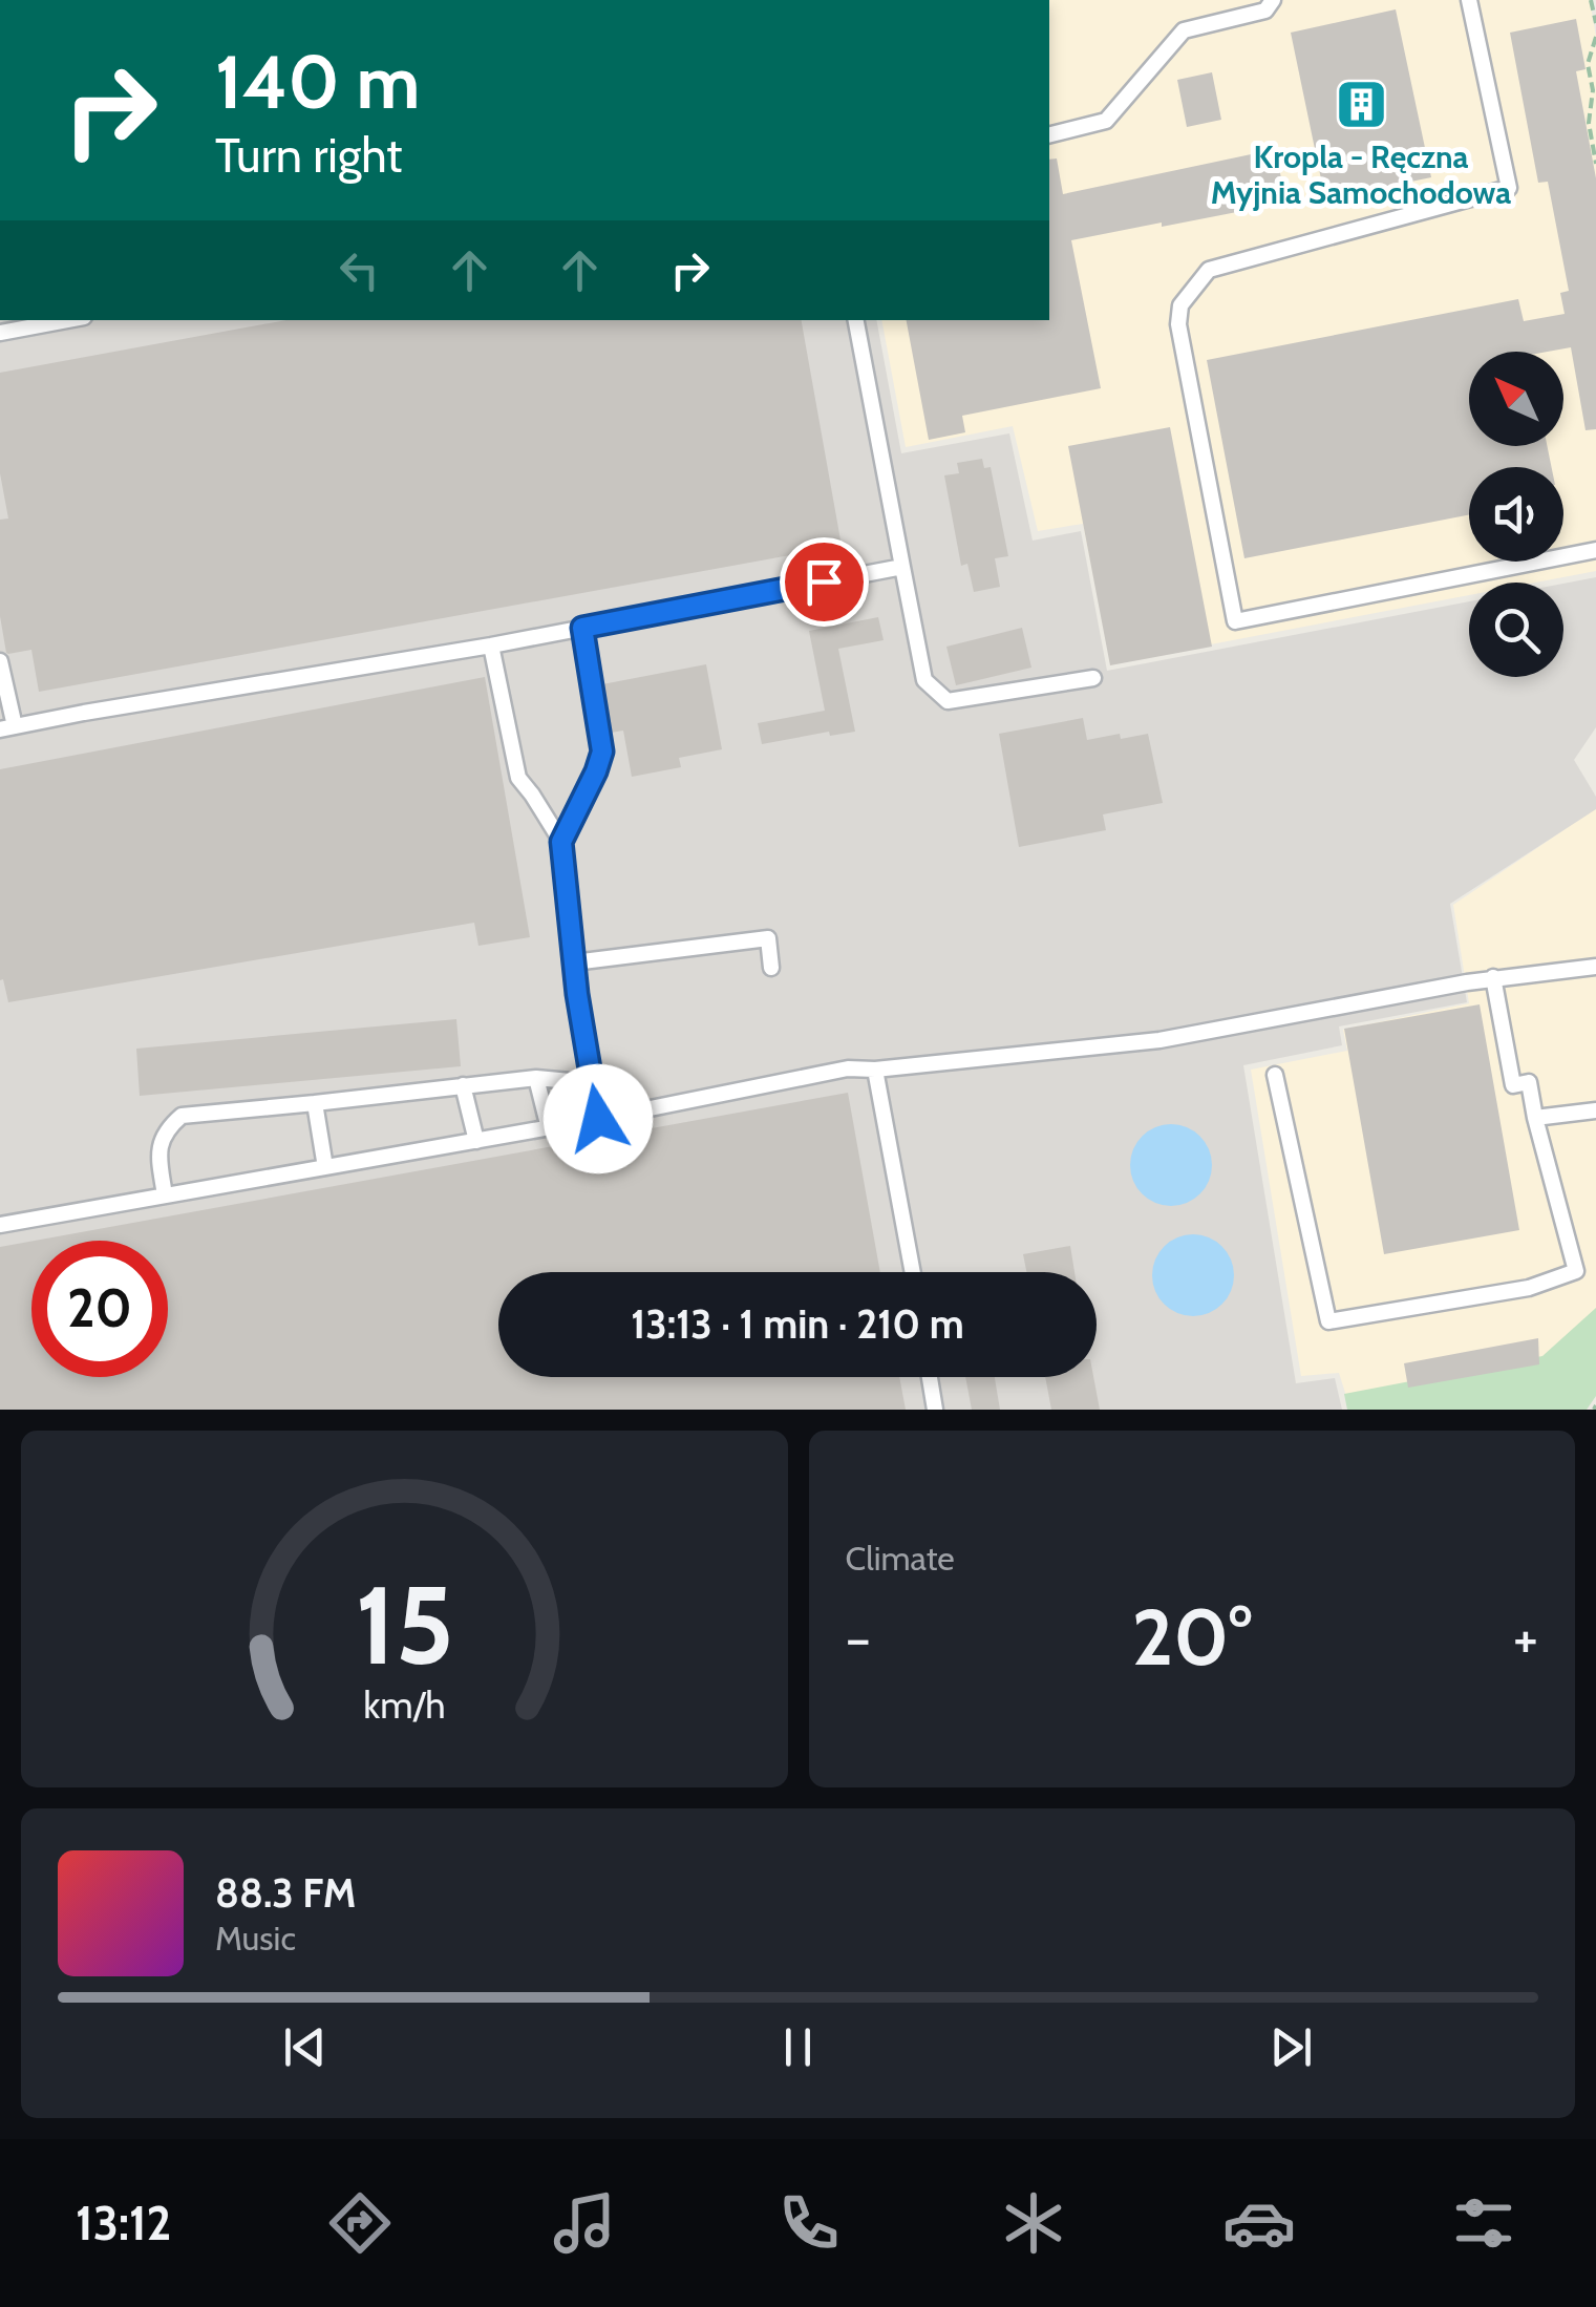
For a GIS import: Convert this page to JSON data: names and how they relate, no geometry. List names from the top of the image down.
{
  "places": {
    "building": ["Kropla - Ręczna Myjnia Samochodowa"]
  },
  "north": "top left",
  "page": {
    "turn": ["140 m", "Turn right"],
    "limit": "20",
    "trip": "13:13 · 1 min · 210 m",
    "tile": "Climate",
    "heat": ["−", "20°", "+"],
    "song": ["88.3 FM", "Music"],
    "tabs": "13:12",
    "gauge": ["15", "km/h"]
  }
}
